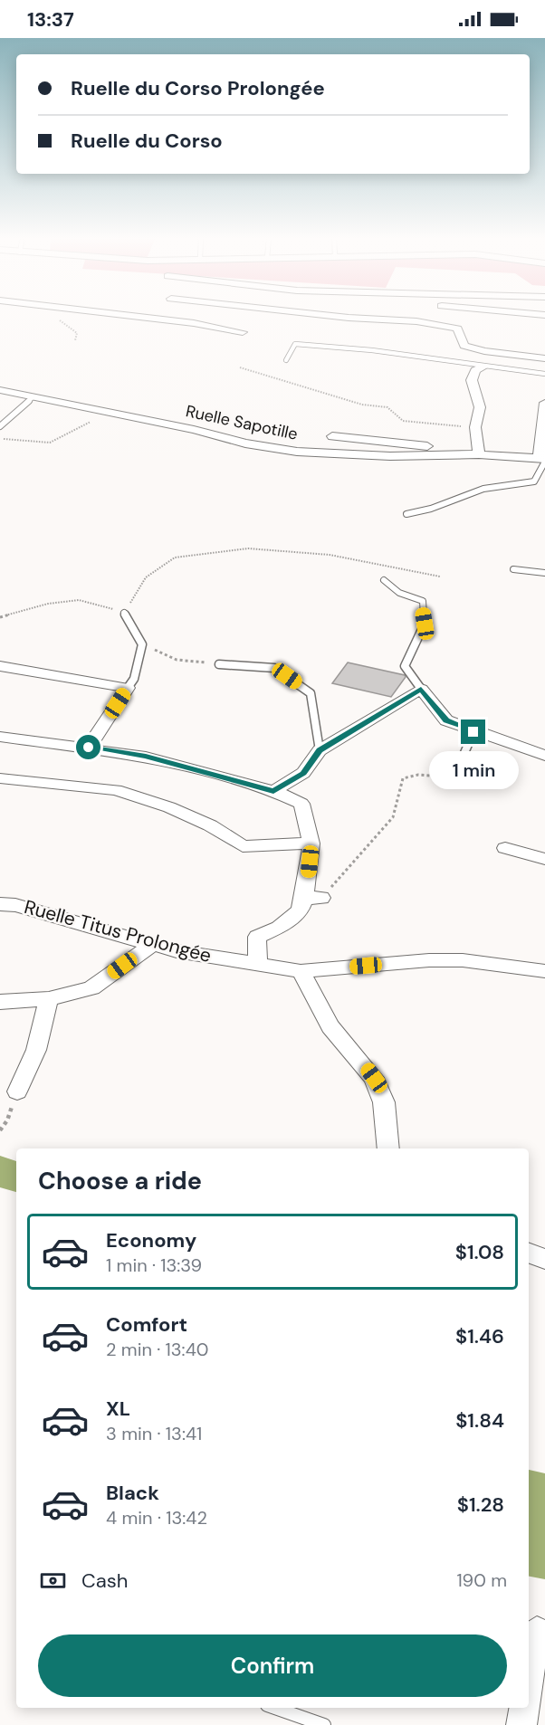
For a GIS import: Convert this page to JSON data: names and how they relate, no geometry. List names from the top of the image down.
{
  "streets": {
    "street": ["Ruelle Sapotille", "Ruelle Titus Prolongée"]
  },
  "page": {
    "status": "13:37",
    "banner": ["Ruelle du Corso Prolongée", "Ruelle du Corso"],
    "bubble": "1 min",
    "heading": "Choose a ride",
    "list": [
      {
        "name": "Economy",
        "note": "1 min · 13:39",
        "value": "$1.08"
      },
      {
        "name": "Comfort",
        "note": "2 min · 13:40",
        "value": "$1.46"
      },
      {
        "name": "XL",
        "note": "3 min · 13:41",
        "value": "$1.84"
      },
      {
        "name": "Black",
        "note": "4 min · 13:42",
        "value": "$1.28"
      }
    ],
    "pay": ["Cash", "190 m"],
    "buttons": "Confirm"
  }
}
